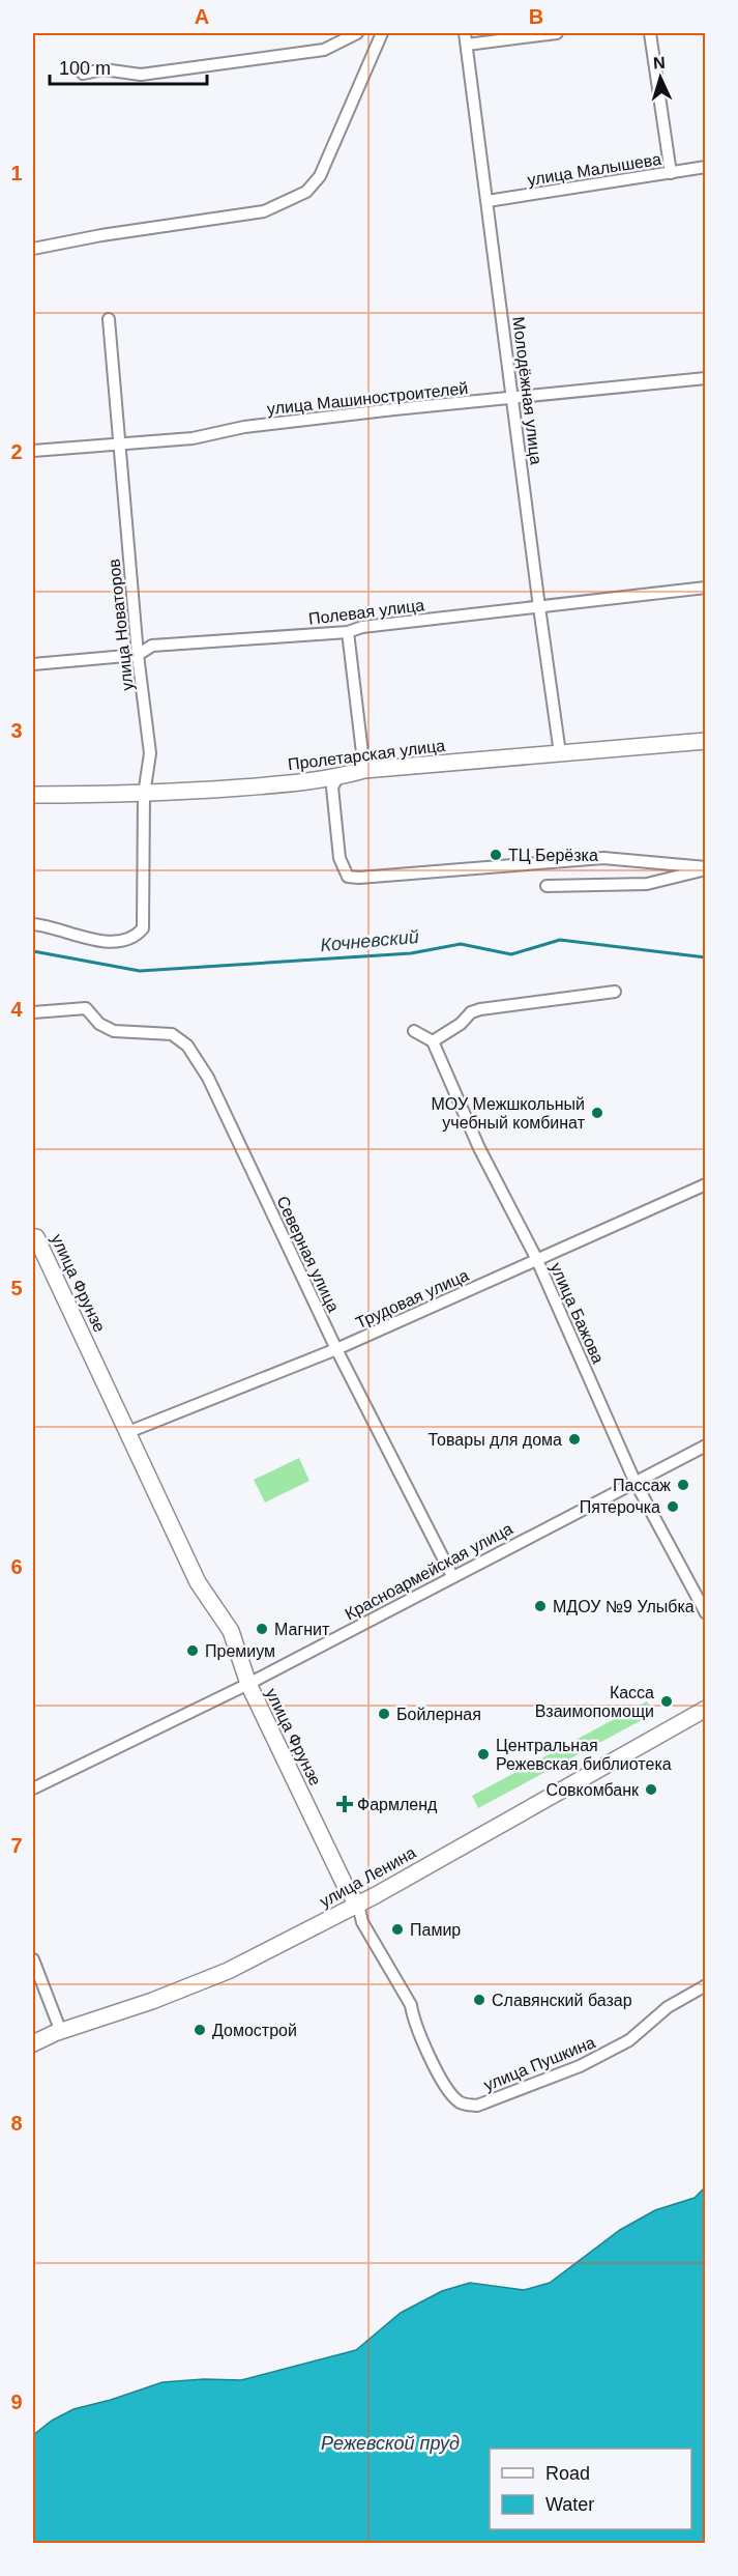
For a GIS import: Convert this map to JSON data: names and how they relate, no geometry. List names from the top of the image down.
{
  "streets": {
    "street": [
      "улица Малышева",
      "Молодёжная улица",
      "улица Машиностроителей",
      "Полевая улица",
      "улица Новаторов",
      "Пролетарская улица",
      "Северная улица",
      "улица Фрунзе",
      "Трудовая улица",
      "улица Бажова",
      "Красноармейская улица",
      "улица Ленина",
      "улица Пушкина"
    ]
  },
  "crossings": [
    ["улица Малышева", "Молодёжная улица"],
    ["Молодёжная улица", "улица Машиностроителей"],
    ["Молодёжная улица", "Полевая улица"],
    ["Молодёжная улица", "Пролетарская улица"],
    ["улица Машиностроителей", "улица Новаторов"],
    ["Полевая улица", "улица Новаторов"],
    ["улица Новаторов", "Пролетарская улица"],
    ["Северная улица", "Трудовая улица"],
    ["Северная улица", "Красноармейская улица"],
    ["улица Фрунзе", "Трудовая улица"],
    ["улица Фрунзе", "Красноармейская улица"],
    ["улица Фрунзе", "улица Ленина"],
    ["улица Фрунзе", "улица Пушкина"],
    ["Трудовая улица", "улица Бажова"],
    ["улица Бажова", "Красноармейская улица"]
  ],
  "water": ["Кочневский", "Режевской пруд"],
  "places": {
    "other": [
      "ТЦ Берёзка",
      "МОУ Межшкольный учебный комбинат",
      "Товары для дома",
      "Пассаж",
      "Пятерочка",
      "МДОУ №9 Улыбка",
      "Магнит",
      "Премиум",
      "Касса Взаимопомощи",
      "Бойлерная",
      "Центральная Режевская библиотека",
      "Совкомбанк",
      "Памир",
      "Славянский базар",
      "Домострой"
    ],
    "health": ["Фармленд"]
  },
  "legend": ["Road", "Water"],
  "scale_bar": "100 m",
  "north": "top",
  "grid": {
    "columns": ["A", "B"],
    "rows": [
      "1",
      "2",
      "3",
      "4",
      "5",
      "6",
      "7",
      "8",
      "9"
    ]
  }
}
